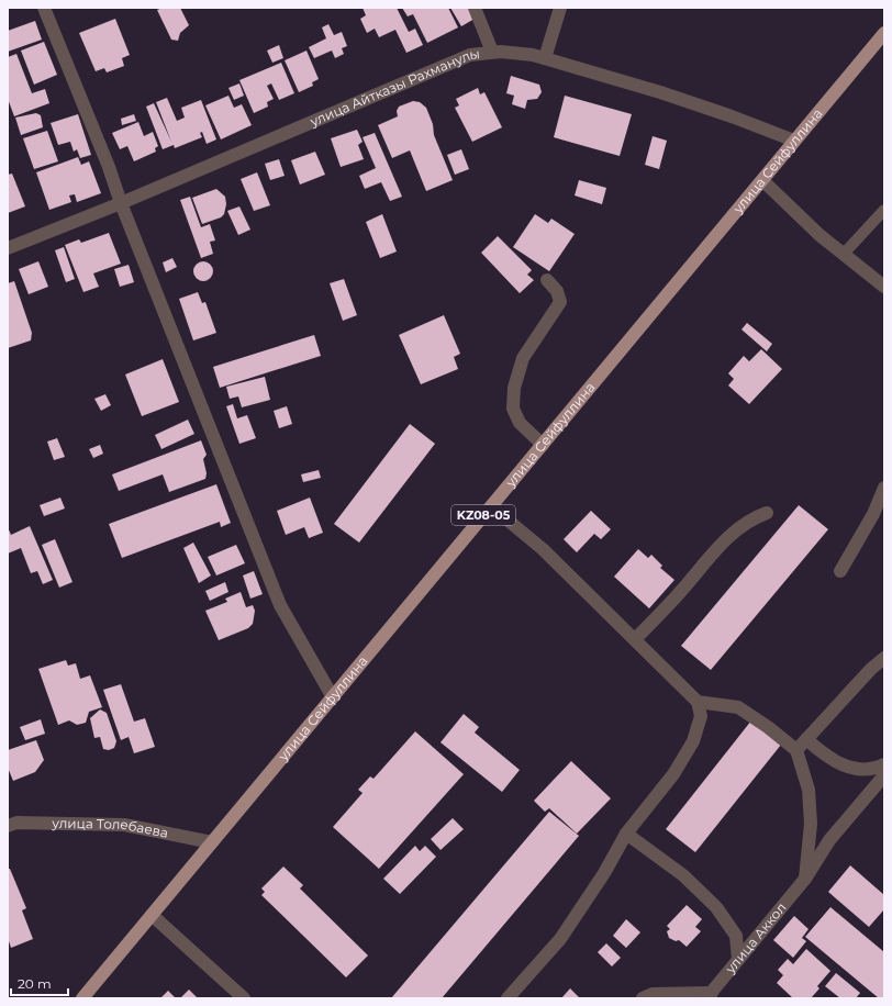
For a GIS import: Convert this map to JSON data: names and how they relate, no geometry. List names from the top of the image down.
{
  "streets": {
    "main road": ["улица Сейфуллина", "KZ08-05"],
    "street": ["улица Айтказы Рахманулы", "улица Толебаева", "улица Аккол"]
  },
  "crossings": [
    ["улица Айтказы Рахманулы", "улица Сейфуллина"],
    ["улица Сейфуллина", "улица Толебаева"]
  ],
  "scale_bar": "20 m"
}
